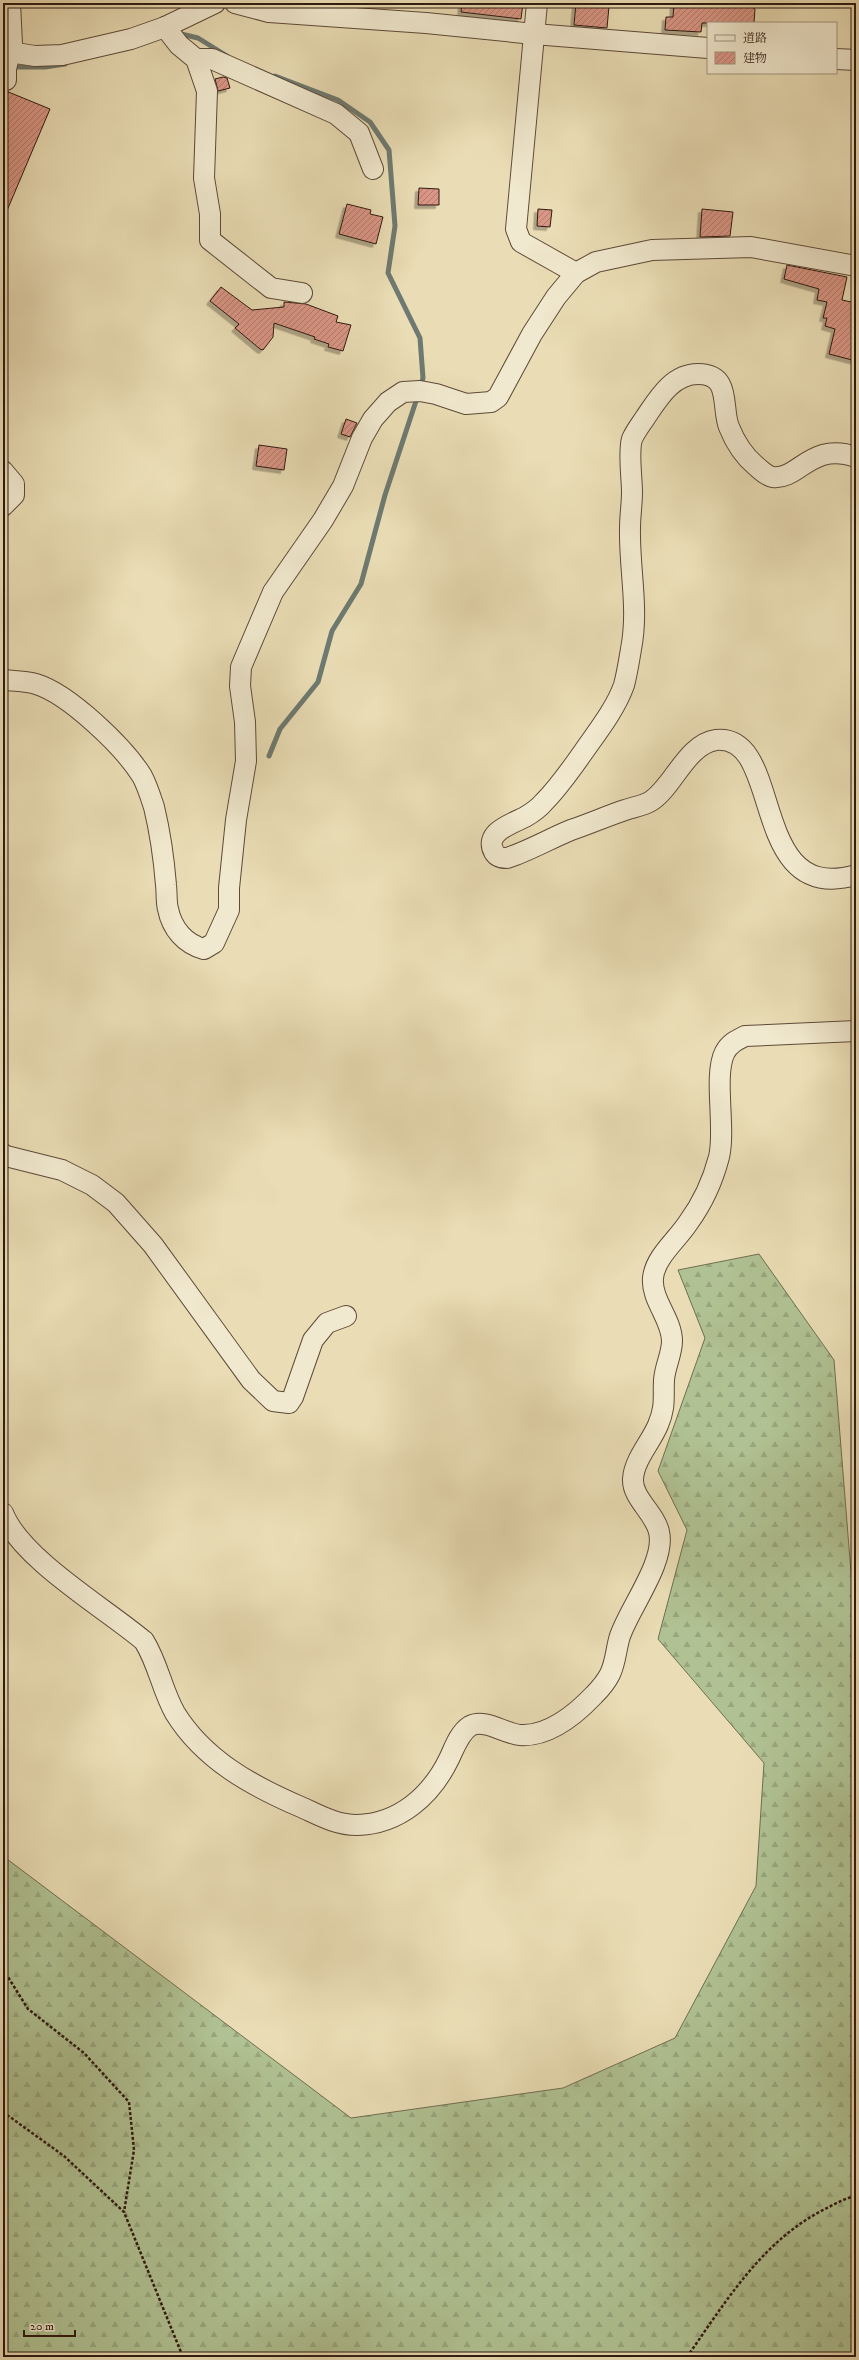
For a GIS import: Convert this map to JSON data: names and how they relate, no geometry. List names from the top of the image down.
{
  "legend": ["道路", "建物"],
  "scale_bar": "20 m"
}
